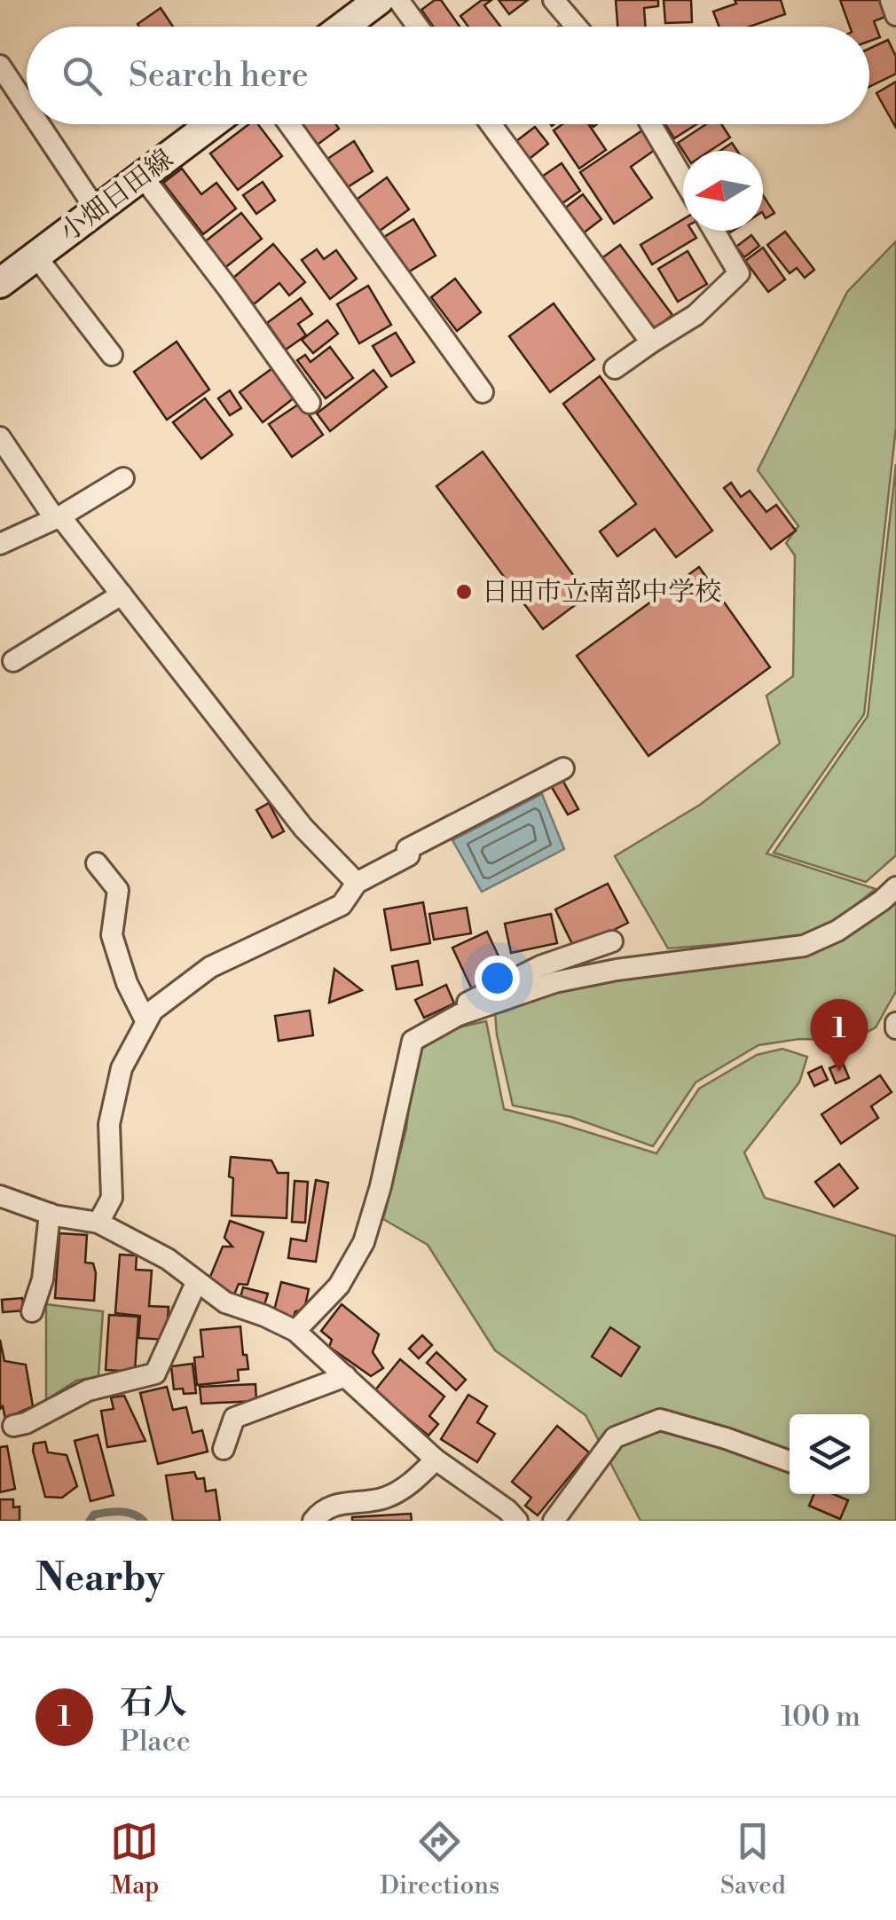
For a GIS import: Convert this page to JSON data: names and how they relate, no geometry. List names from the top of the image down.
{
  "streets": {
    "main road": ["小畑日田線"]
  },
  "places": ["日田市立南部中学校"],
  "north": "left",
  "page": {
    "search": "Search here",
    "pins": "1",
    "heading": "Nearby",
    "list": [
      {
        "mark": "1",
        "name": "石人",
        "note": "Place",
        "value": "100 m"
      }
    ],
    "nav": ["Map", "Directions", "Saved"]
  }
}
